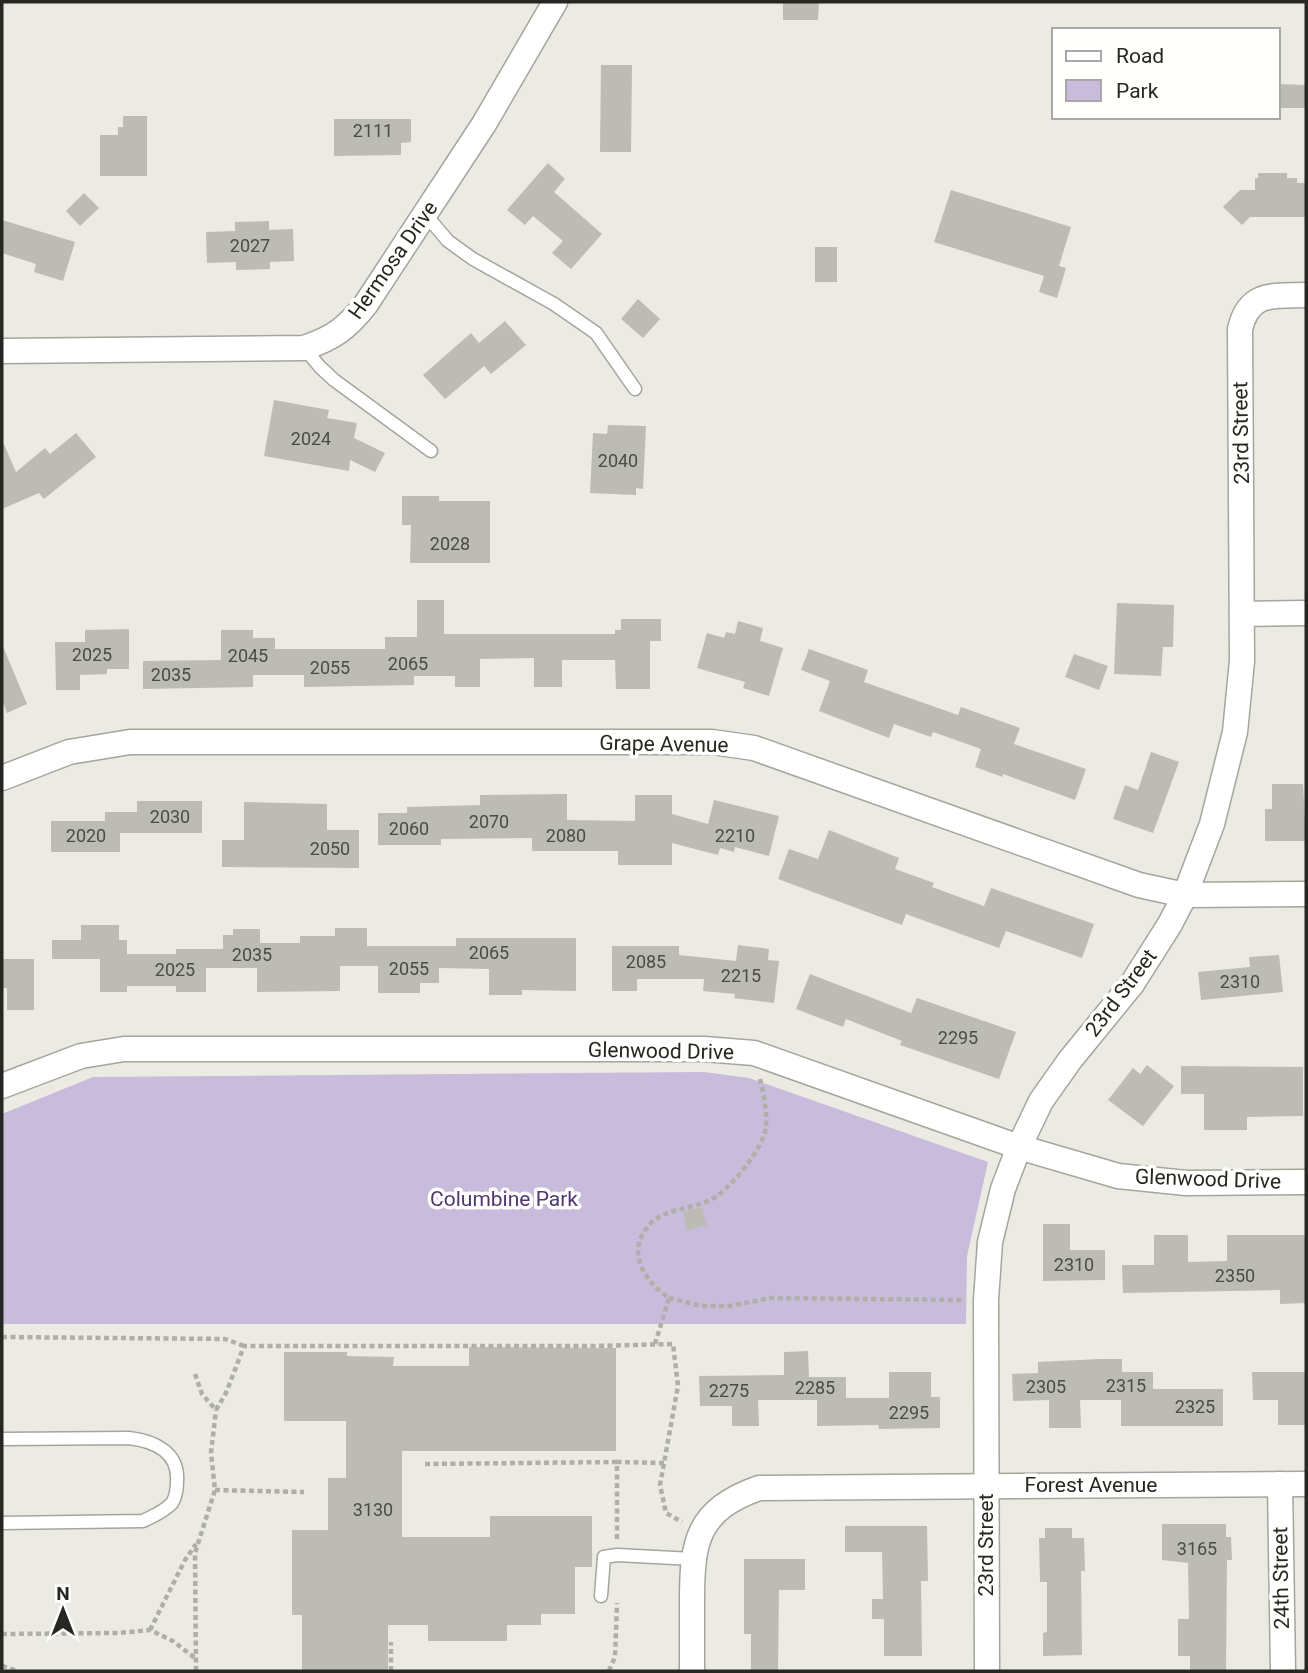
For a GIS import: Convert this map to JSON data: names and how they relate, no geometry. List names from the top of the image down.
{
  "streets": {
    "street": [
      "Hermosa Drive",
      "23rd Street",
      "Grape Avenue",
      "Glenwood Drive",
      "Forest Avenue",
      "24th Street"
    ]
  },
  "crossings": [
    ["23rd Street", "Grape Avenue"],
    ["23rd Street", "Glenwood Drive"],
    ["23rd Street", "Forest Avenue"],
    ["Forest Avenue", "24th Street"]
  ],
  "parks": ["Columbine Park"],
  "house_numbers": [
    "2111",
    "2027",
    "2024",
    "2040",
    "2028",
    "2025",
    "2045",
    "2065",
    "2055",
    "2035",
    "2030",
    "2070",
    "2060",
    "2020",
    "2080",
    "2210",
    "2050",
    "2065",
    "2035",
    "2085",
    "2055",
    "2025",
    "2215",
    "2310",
    "2295",
    "2310",
    "2350",
    "2315",
    "2305",
    "2285",
    "2275",
    "2325",
    "2295",
    "3130",
    "3165"
  ],
  "legend": ["Road", "Park"],
  "north": "top"
}
